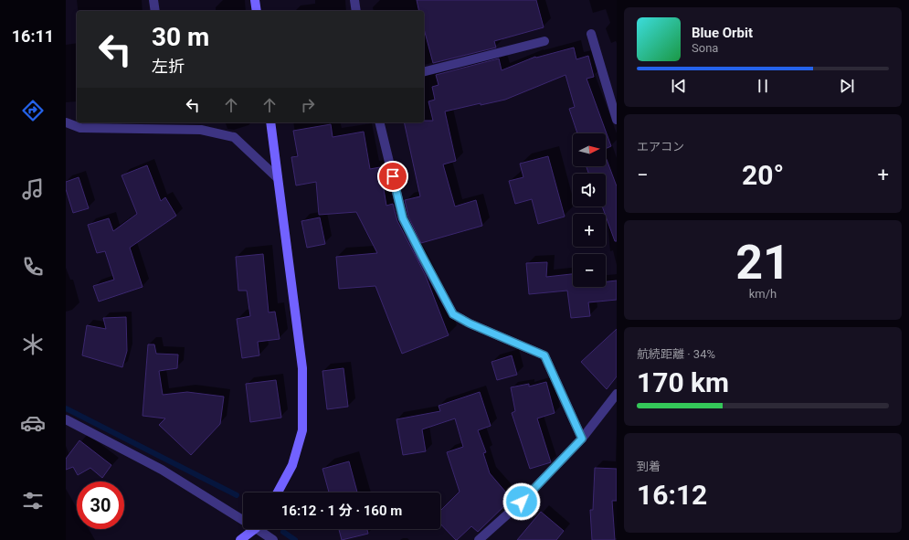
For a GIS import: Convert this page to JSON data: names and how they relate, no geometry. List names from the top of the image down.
{
  "north": "right",
  "page": {
    "tabs": "16:11",
    "turn": ["30 m", "左折"],
    "song": ["Blue Orbit", "Sona"],
    "tile": [
      "エアコン",
      ["21", "km/h"],
      ["航続距離 · 34%", "170 km"],
      ["到着", "16:12"]
    ],
    "map_buttons": ["+", "−"],
    "heat": ["−", "20°", "+"],
    "limit": "30",
    "trip": "16:12 · 1 分 · 160 m"
  }
}
